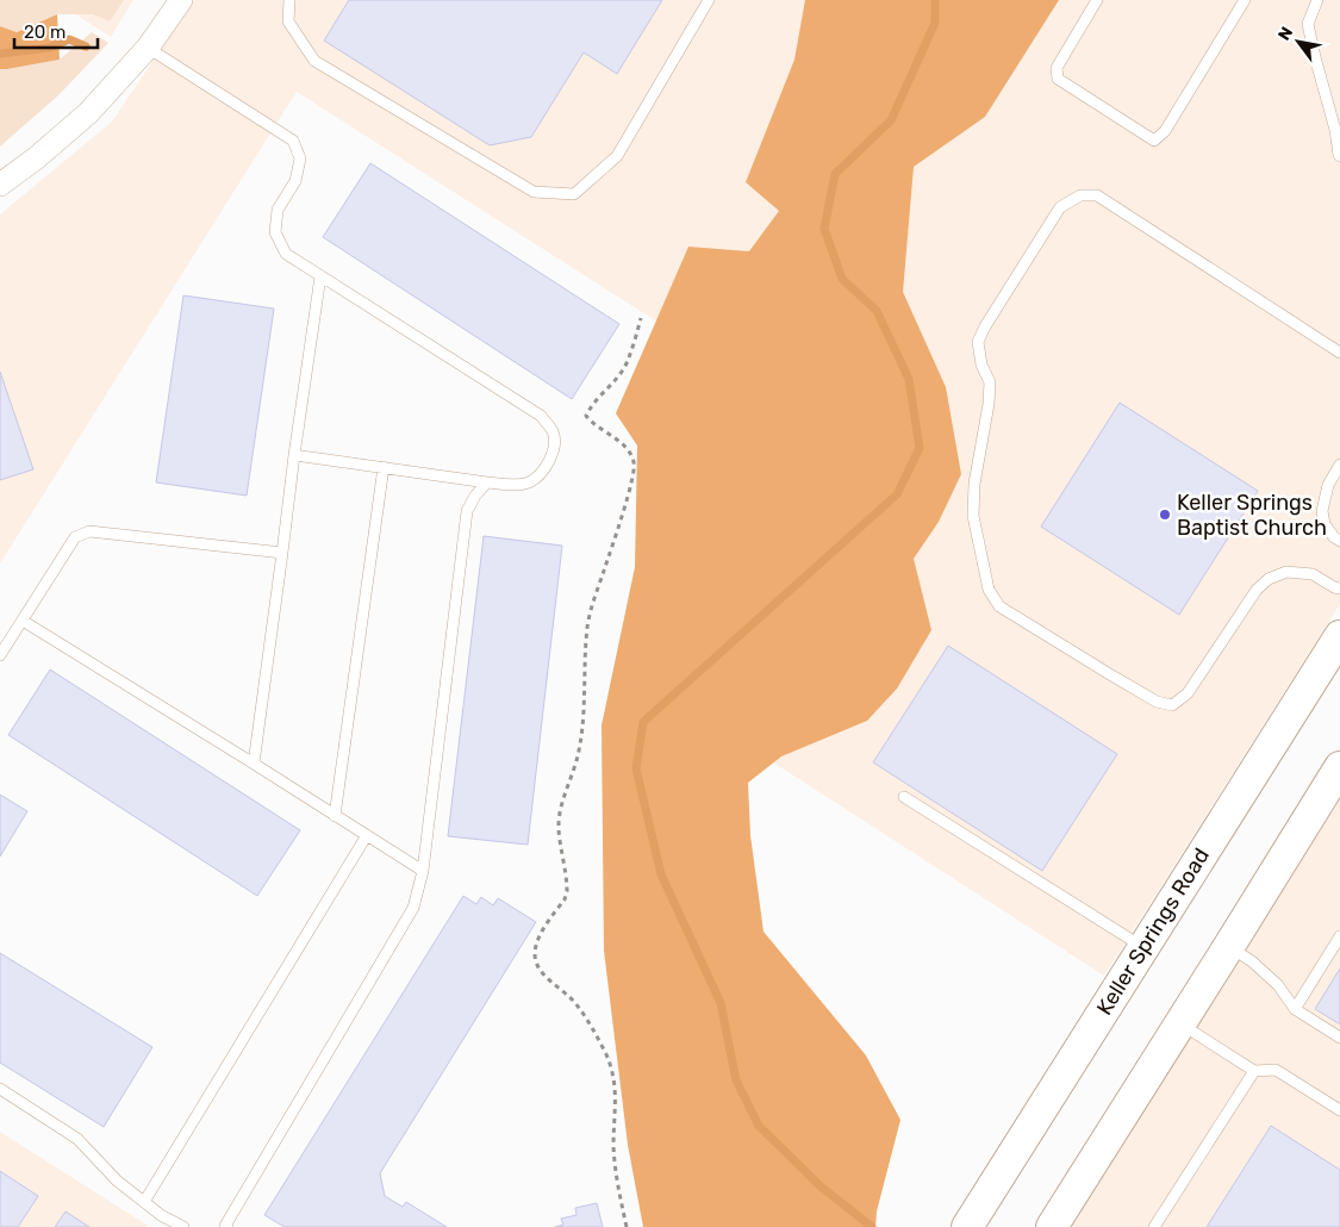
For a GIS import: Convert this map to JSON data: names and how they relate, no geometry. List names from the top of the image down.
{
  "streets": {
    "main road": ["Keller Springs Road"]
  },
  "places": ["Keller Springs Baptist Church"],
  "scale_bar": "20 m",
  "north": "top left"
}
